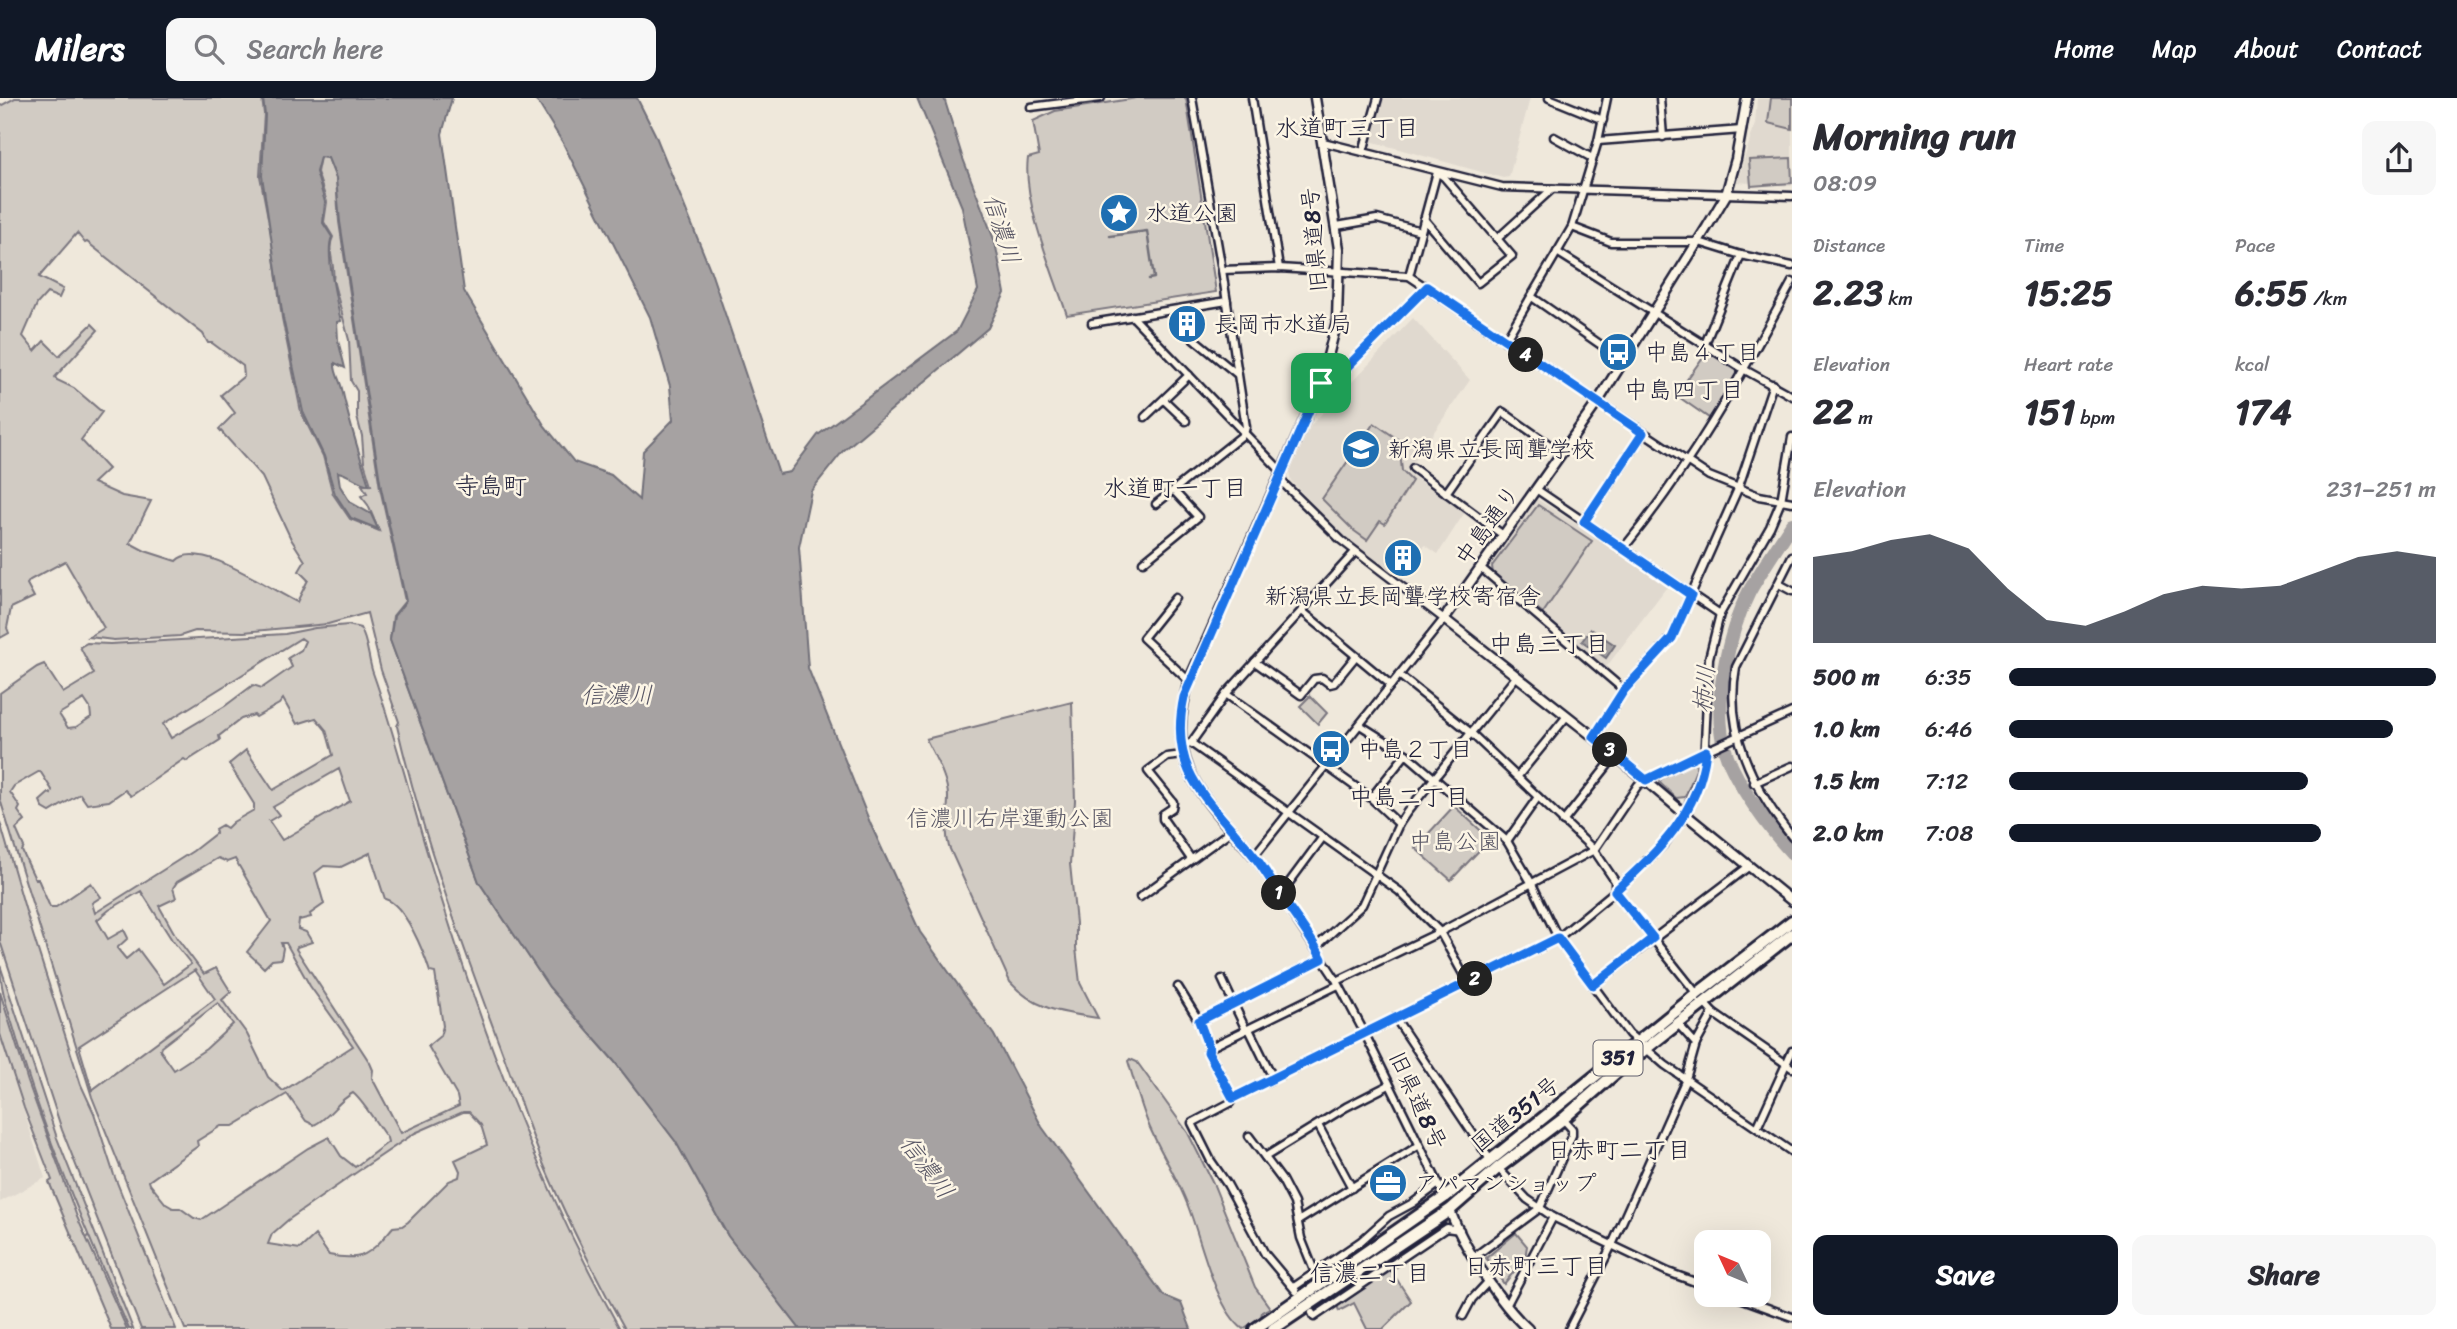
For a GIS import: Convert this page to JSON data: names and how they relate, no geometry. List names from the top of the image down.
{
  "streets": {
    "highway": ["351", "国道351号"],
    "street": ["旧県道8号", "中島通り"]
  },
  "crossings": [
    ["旧県道8号", "国道351号"]
  ],
  "districts": [
    "水道町三丁目",
    "中島四丁目",
    "寺島町",
    "水道町一丁目",
    "中島三丁目",
    "中島二丁目",
    "日赤町二丁目",
    "日赤町三丁目",
    "信濃二丁目"
  ],
  "water": ["信濃川", "柿川"],
  "parks": ["信濃川右岸運動公園", "中島公園"],
  "places": {
    "place": ["水道公園"],
    "building": ["長岡市水道局", "新潟県立長岡聾学校寄宿舎"],
    "bus stop": ["中島４丁目", "中島２丁目"],
    "school or university": ["新潟県立長岡聾学校"],
    "office": ["アパマンショップ"]
  },
  "north": "top left",
  "page": {
    "header": "Milers",
    "search": "Search here",
    "nav": [
      "Home",
      "Map",
      "About",
      "Contact"
    ],
    "heading": ["Morning run", "08:09"],
    "stats": [
      ["Distance", "2.23 km"],
      ["Time", "15:25"],
      ["Pace", "6:55 /km"],
      ["Elevation", "22 m"],
      ["Heart rate", "151 bpm"],
      ["kcal", "174"]
    ],
    "pins": [
      "4",
      "3",
      "1",
      "2"
    ],
    "chart": ["Elevation", "231–251 m"],
    "list": [
      {
        "name": "500 m",
        "note": "6:35"
      },
      {
        "name": "1.0 km",
        "note": "6:46"
      },
      {
        "name": "1.5 km",
        "note": "7:12"
      },
      {
        "name": "2.0 km",
        "note": "7:08"
      }
    ],
    "buttons": ["Save", "Share"]
  }
}
